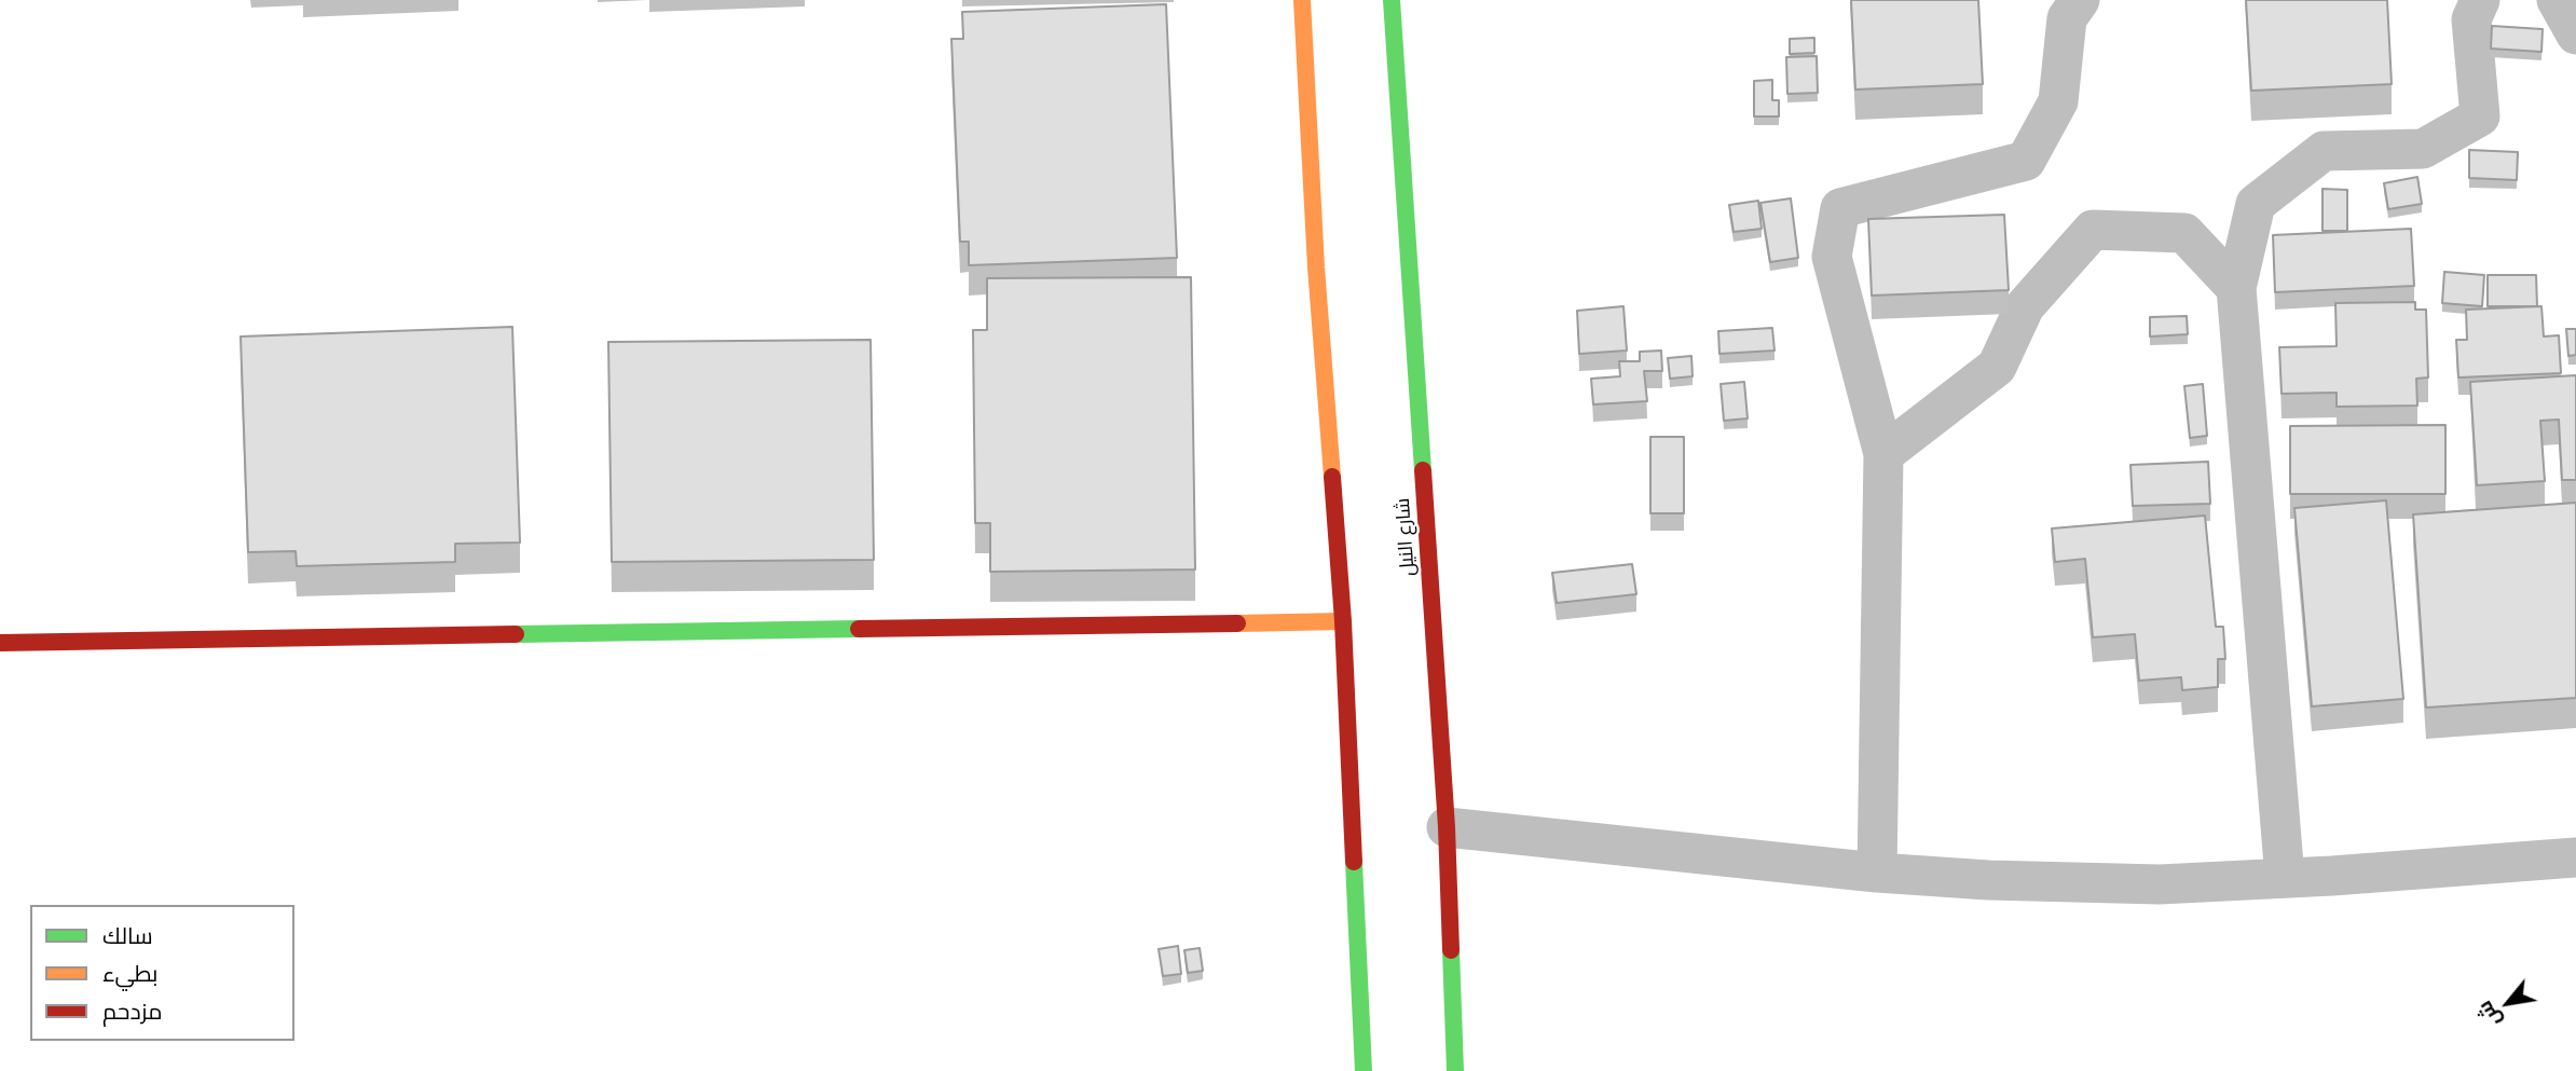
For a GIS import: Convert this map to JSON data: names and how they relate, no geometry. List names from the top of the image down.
{
  "streets": {
    "main road": ["شارع النيل"]
  },
  "legend": ["سالك", "بطيء", "مزدحم"],
  "north": "bottom left"
}
